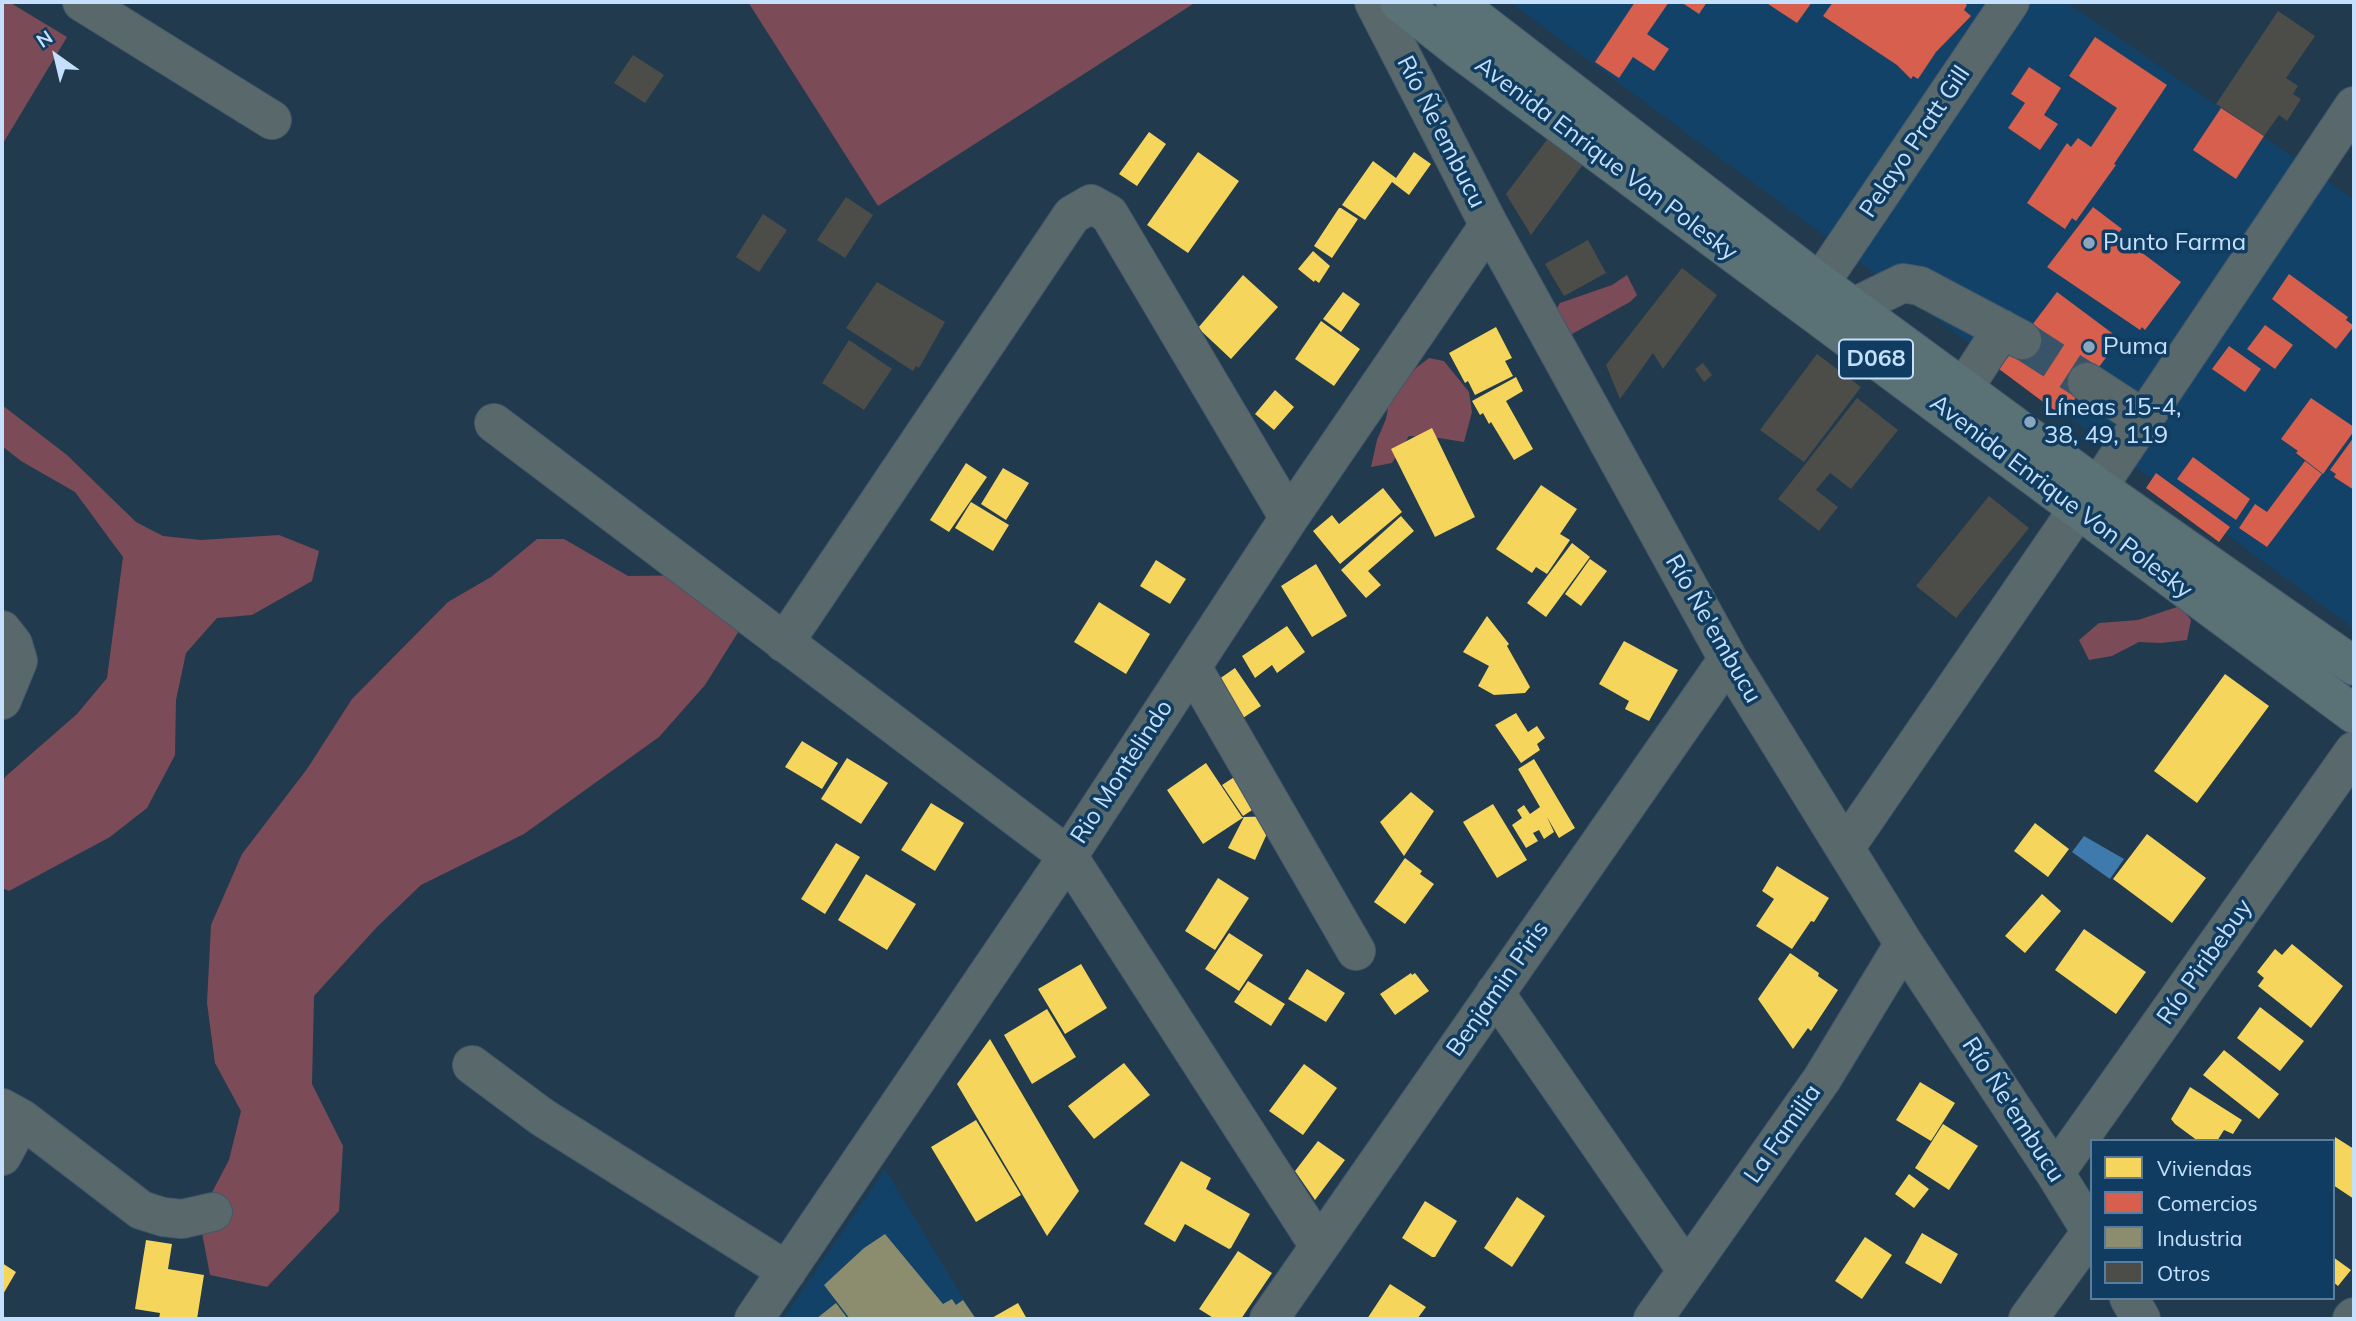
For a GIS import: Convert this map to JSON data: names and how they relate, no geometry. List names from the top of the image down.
{
  "streets": {
    "main road": ["Avenida Enrique Von Polesky", "D068"],
    "street": [
      "Río Ñe'embucu",
      "Pelayo Pratt Gill",
      "Rio Montelindo",
      "Río Piribebuy",
      "Benjamin Piris",
      "La Familia"
    ]
  },
  "crossings": [
    ["Río Ñe'embucu", "Rio Montelindo"],
    ["Río Ñe'embucu", "Río Piribebuy"],
    ["Río Ñe'embucu", "Benjamin Piris"],
    ["Río Ñe'embucu", "La Familia"],
    ["Pelayo Pratt Gill", "Avenida Enrique Von Polesky"]
  ],
  "places": ["Punto Farma", "Puma", "Líneas 15-4, 38, 49, 119"],
  "legend": [
    "Viviendas",
    "Comercios",
    "Industria",
    "Otros"
  ],
  "north": "top left"
}
